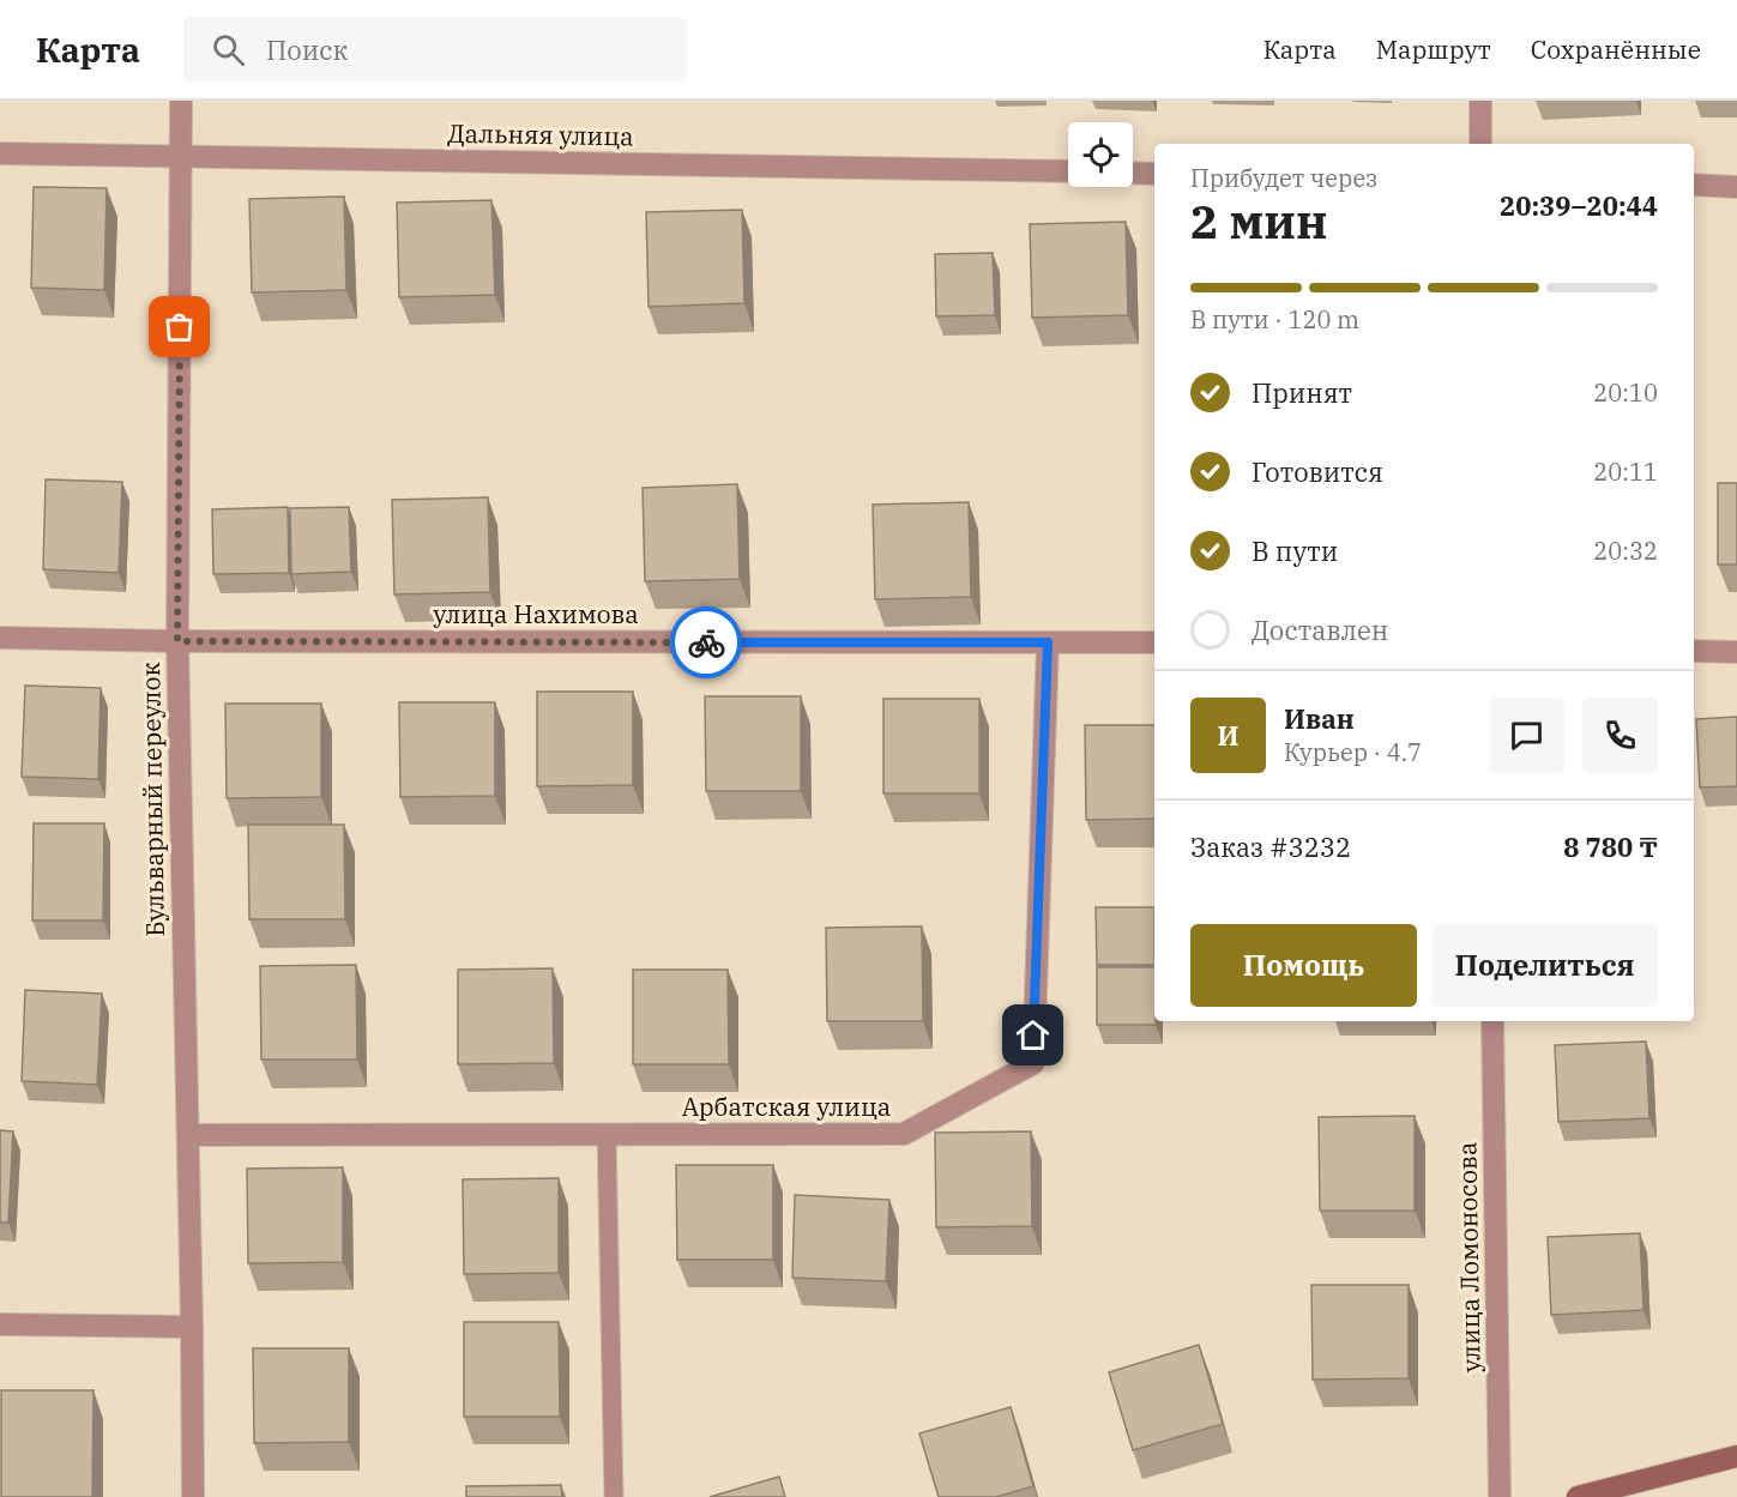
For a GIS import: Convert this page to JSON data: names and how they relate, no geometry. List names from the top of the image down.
{
  "streets": {
    "street": [
      "Дальняя улица",
      "улица Нахимова",
      "Бульварный переулок",
      "Арбатская улица",
      "улица Ломоносова"
    ]
  },
  "crossings": [
    ["Дальняя улица", "Бульварный переулок"],
    ["улица Нахимова", "Бульварный переулок"],
    ["улица Нахимова", "Арбатская улица"],
    ["Бульварный переулок", "Арбатская улица"]
  ],
  "page": {
    "header": "Карта",
    "search": "Поиск",
    "nav": ["Карта", "Маршрут", "Сохранённые"],
    "heading": ["2 мин", "Прибудет через", "20:39–20:44"],
    "panel": [
      "Иван",
      "Курьер · 4.7",
      "Заказ #3232",
      "8 780 ₸"
    ],
    "bar": "В пути · 120 m",
    "list": [
      ["Принят", "20:10"],
      ["Готовится", "20:11"],
      ["В пути", "20:32"],
      "Доставлен"
    ],
    "round": "И",
    "buttons": ["Помощь", "Поделиться"]
  }
}
